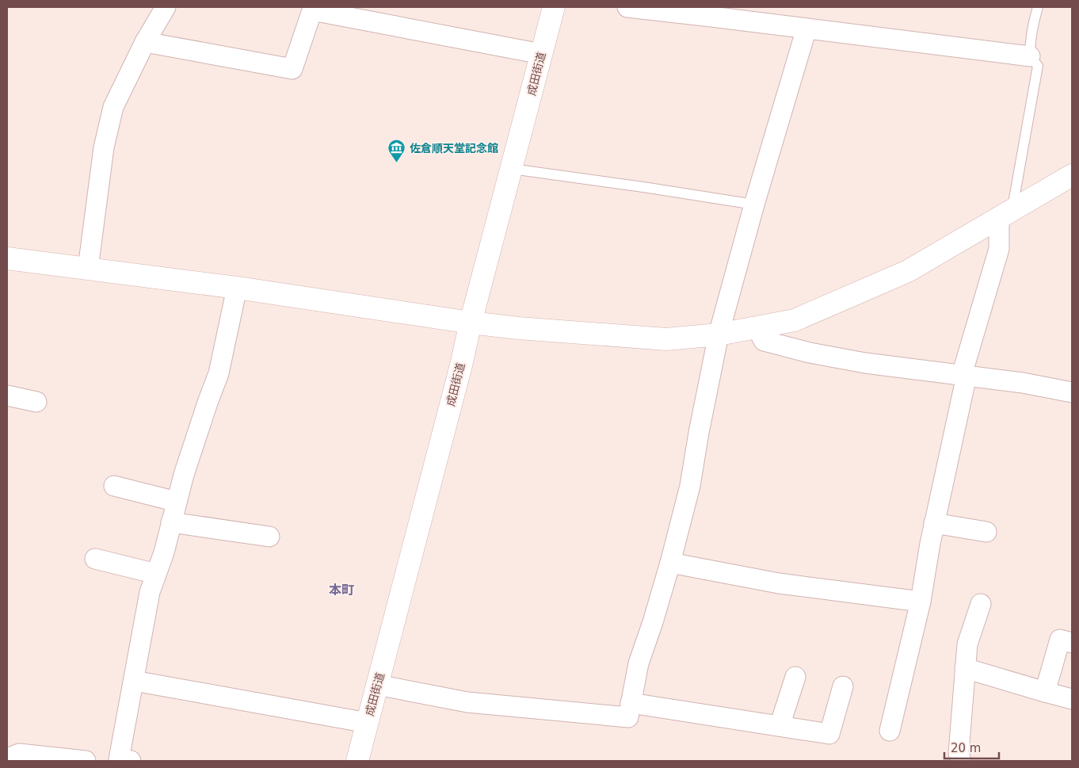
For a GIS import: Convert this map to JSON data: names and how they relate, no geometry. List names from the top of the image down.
{
  "streets": {
    "street": ["成田街道"]
  },
  "districts": ["本町"],
  "places": {
    "museum": ["佐倉順天堂記念館"]
  },
  "scale_bar": "20 m"
}
